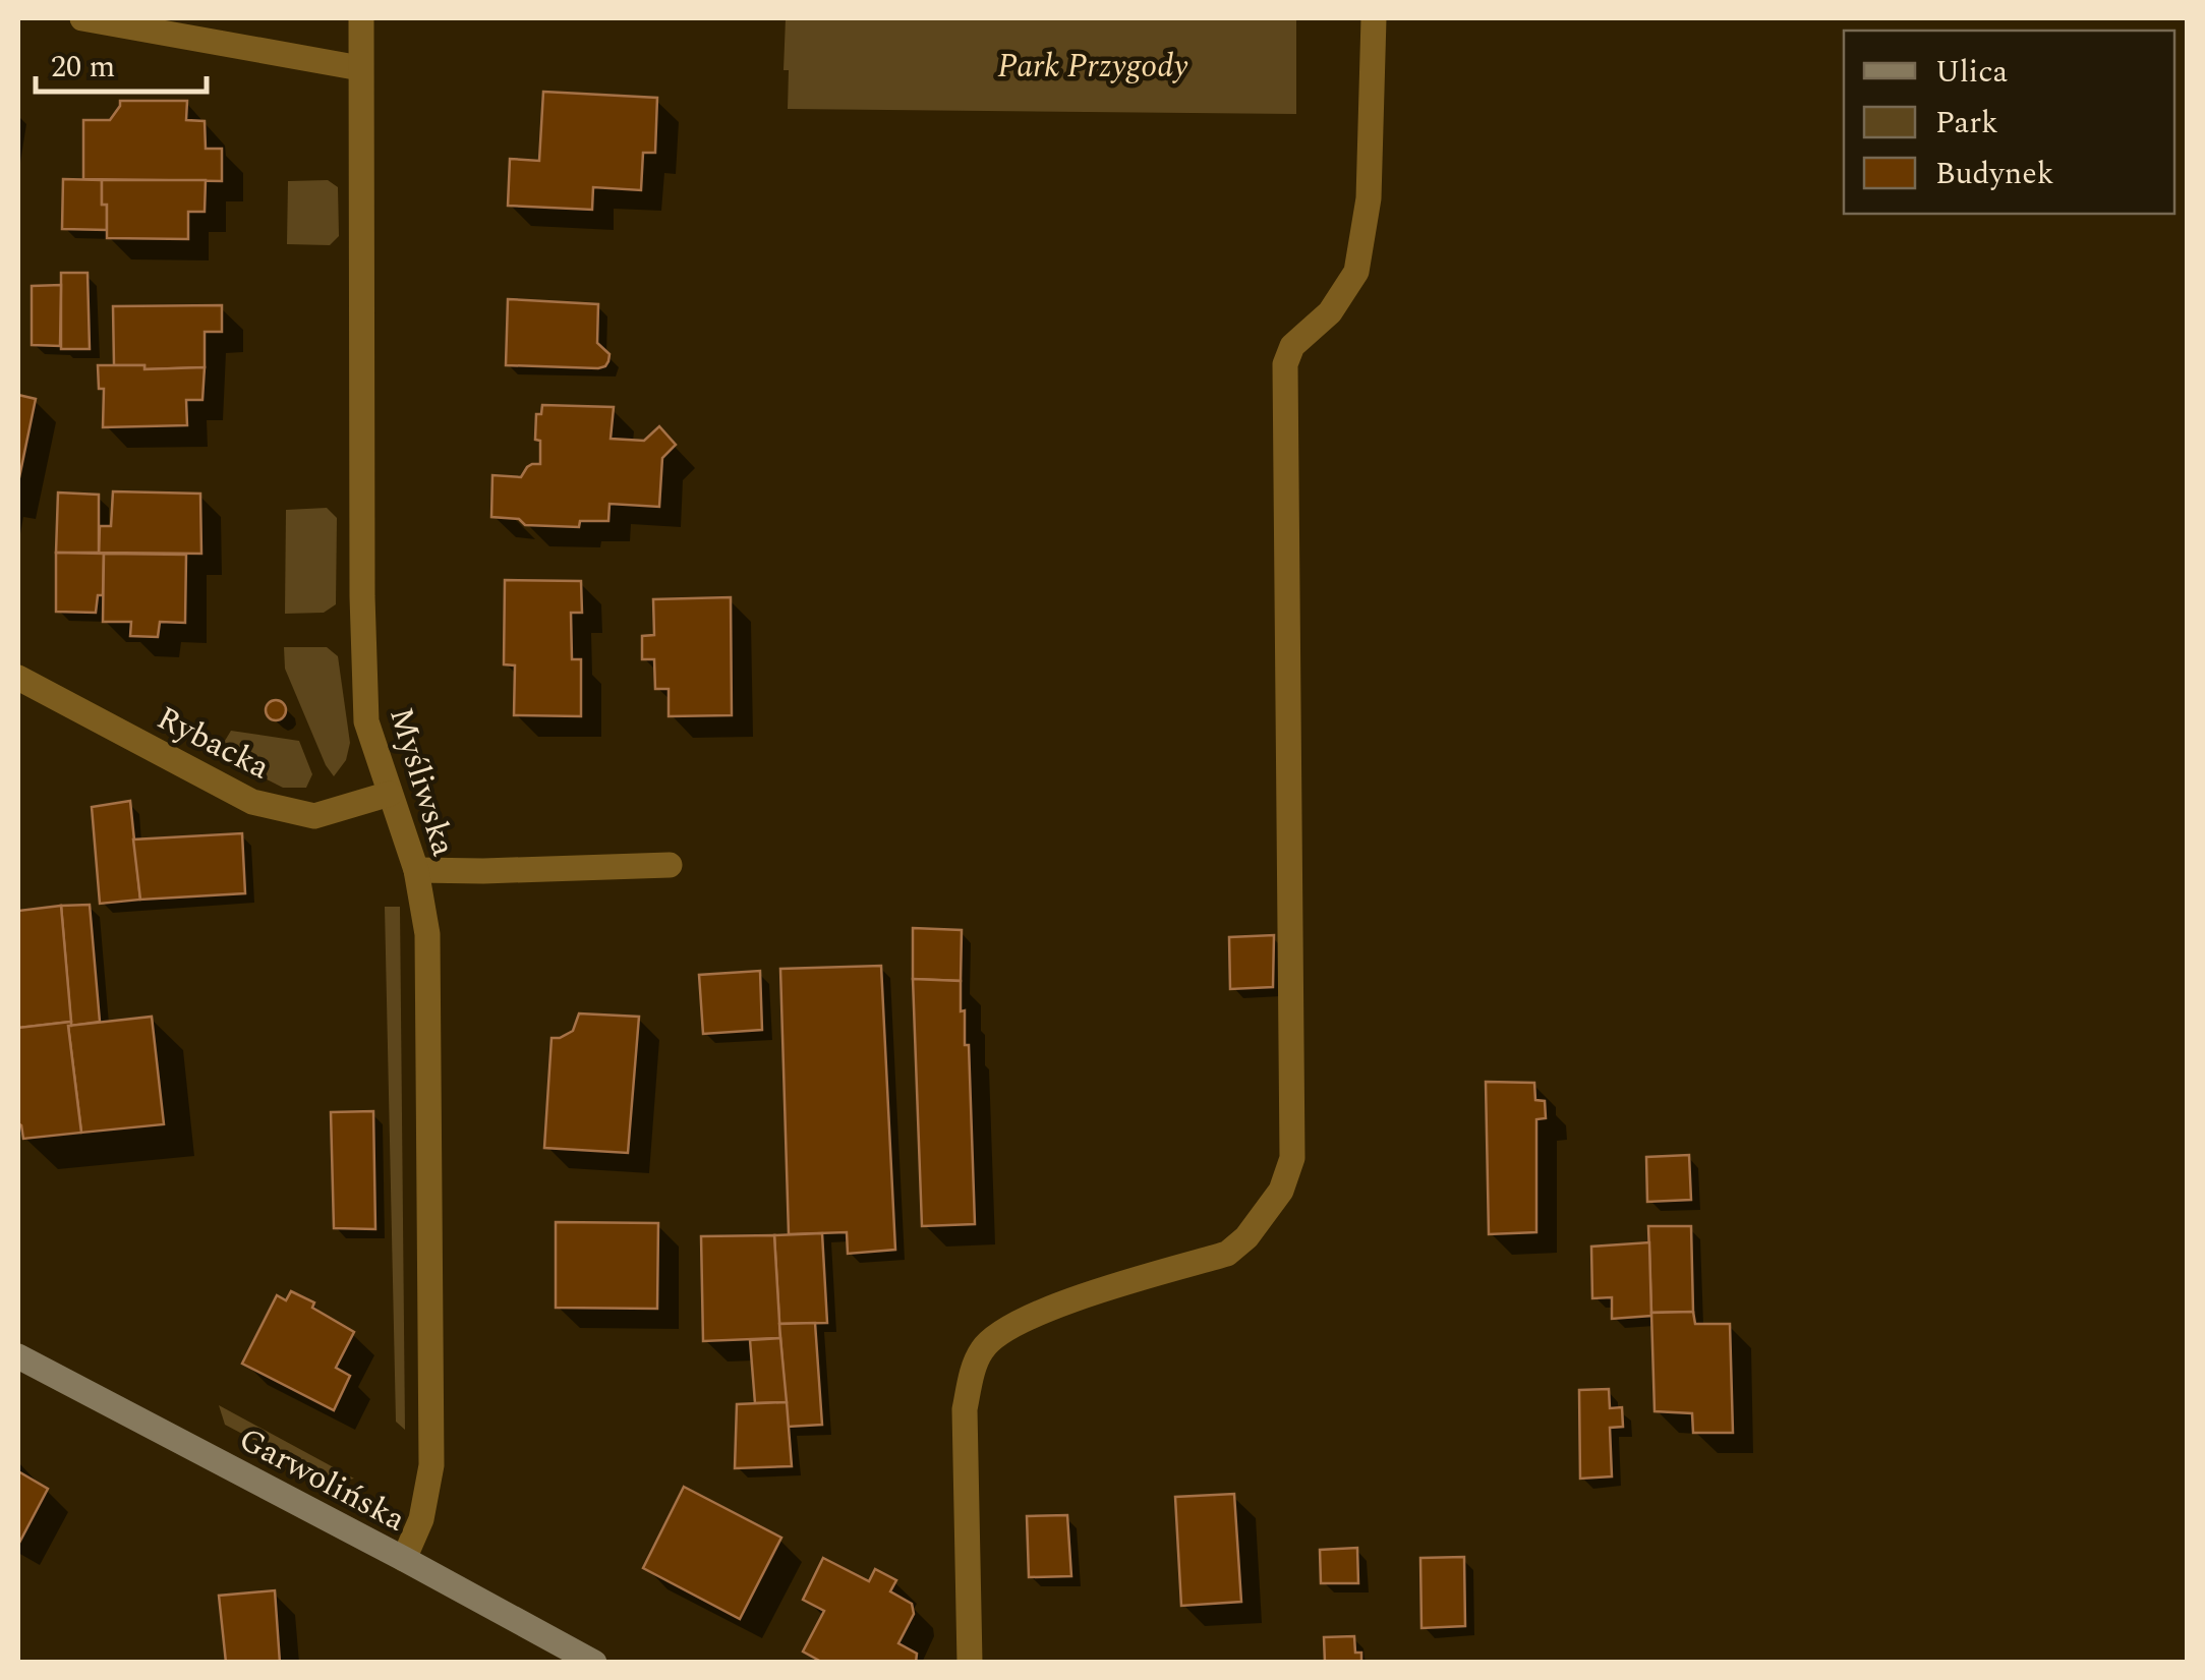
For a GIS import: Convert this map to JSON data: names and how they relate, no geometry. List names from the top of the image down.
{
  "streets": {
    "main road": ["Garwolińska"],
    "street": ["Rybacka", "Myśliwska"]
  },
  "crossings": [
    ["Rybacka", "Myśliwska"],
    ["Myśliwska", "Garwolińska"]
  ],
  "parks": ["Park Przygody"],
  "legend": ["Ulica", "Park", "Budynek"],
  "scale_bar": "20 m"
}
